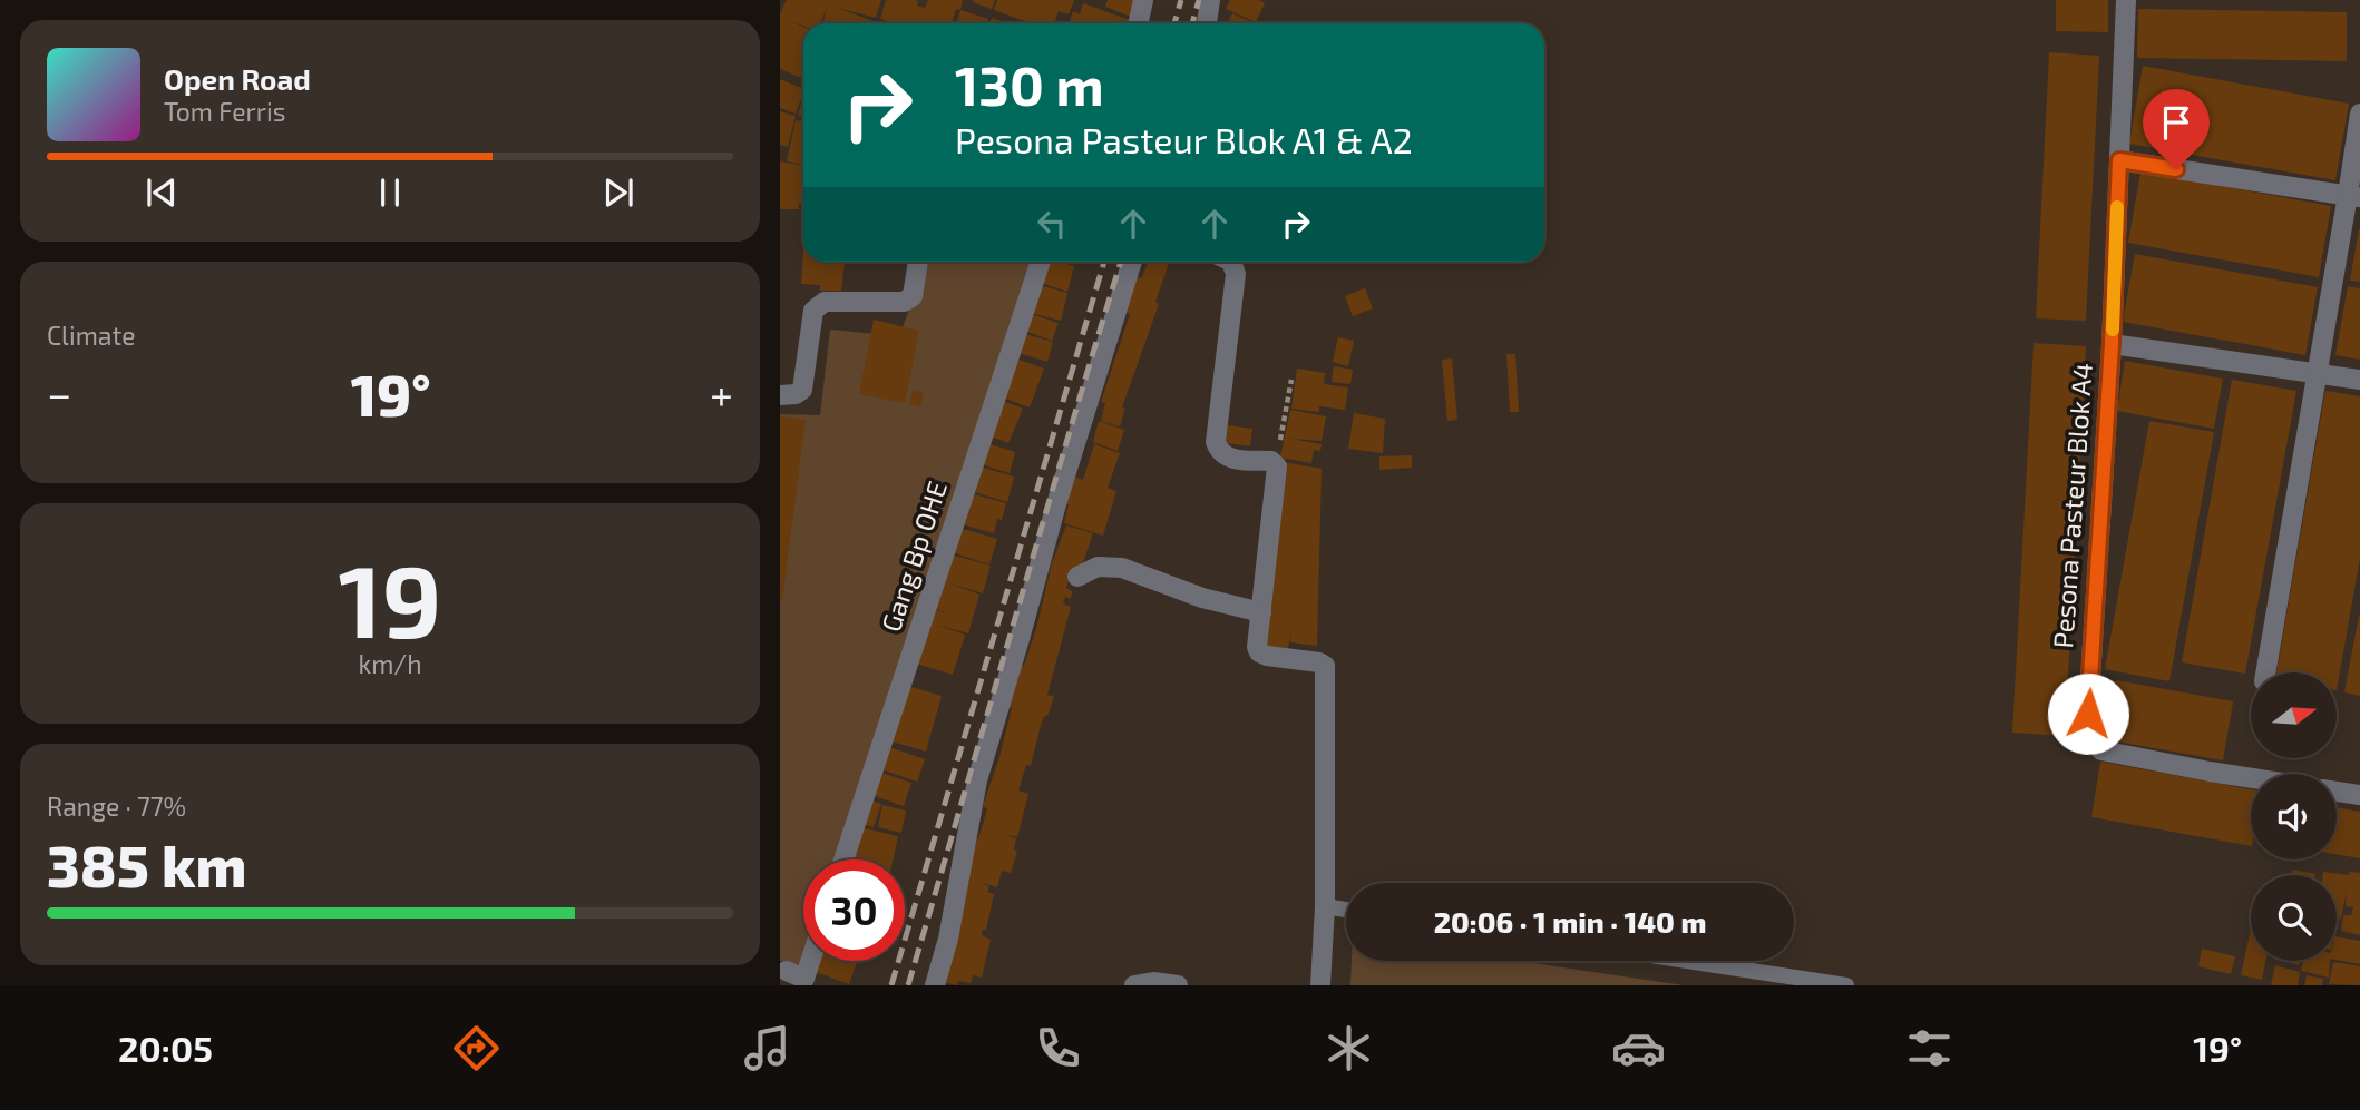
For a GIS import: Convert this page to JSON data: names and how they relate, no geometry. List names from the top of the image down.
{
  "streets": {
    "street": ["Pesona Pasteur Blok A4", "Gang Bp OHE"]
  },
  "north": "right",
  "page": {
    "turn": ["130 m", "Pesona Pasteur Blok A1 & A2"],
    "song": ["Open Road", "Tom Ferris"],
    "tile": [
      "Climate",
      ["19", "km/h"],
      ["Range · 77%", "385 km"]
    ],
    "heat": ["−", "19°", "+"],
    "limit": "30",
    "trip": "20:06 · 1 min · 140 m",
    "tabs": ["20:05", "19°"]
  }
}
